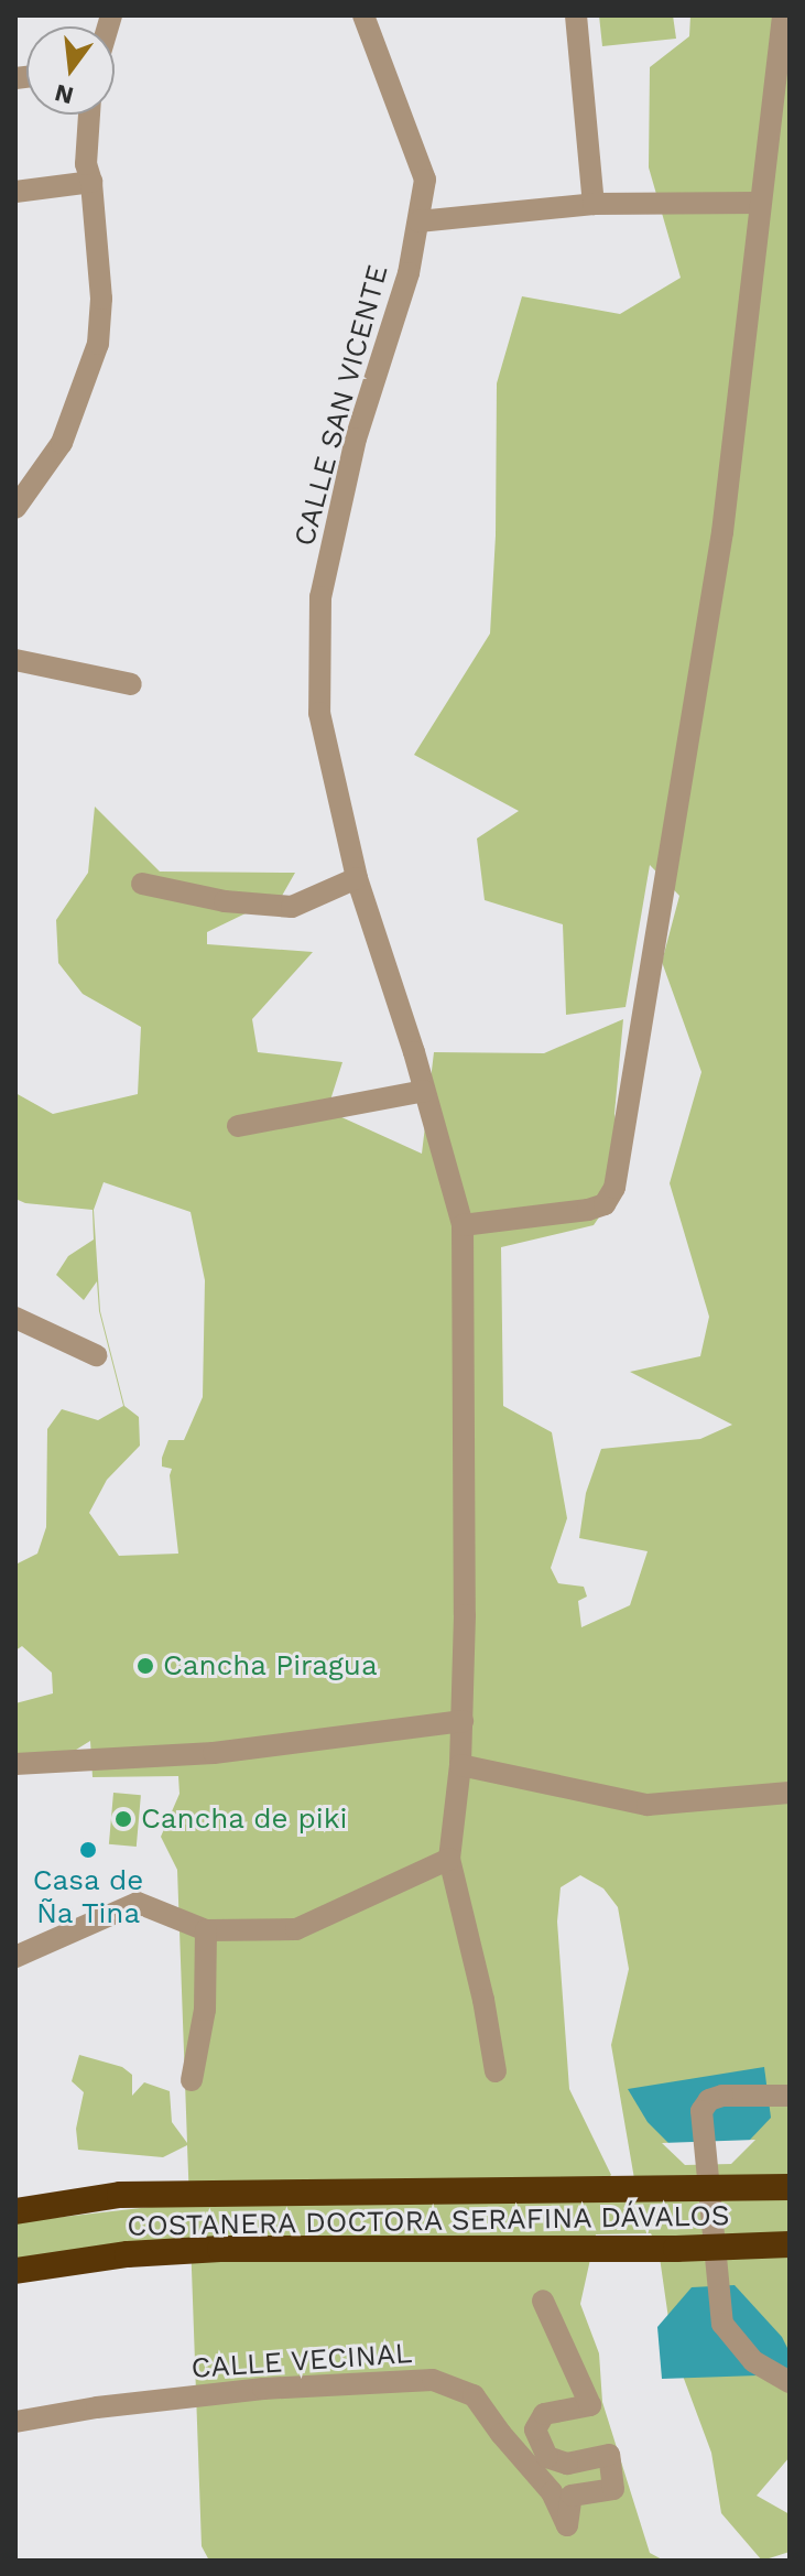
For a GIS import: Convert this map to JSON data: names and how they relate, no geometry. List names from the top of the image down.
{
  "streets": {
    "highway": ["COSTANERA DOCTORA SERAFINA DÁVALOS"],
    "street": ["CALLE SAN VICENTE", "CALLE VECINAL"]
  },
  "places": ["Cancha Piragua", "Cancha de piki", "Casa de Ña Tina"],
  "north": "bottom"
}
